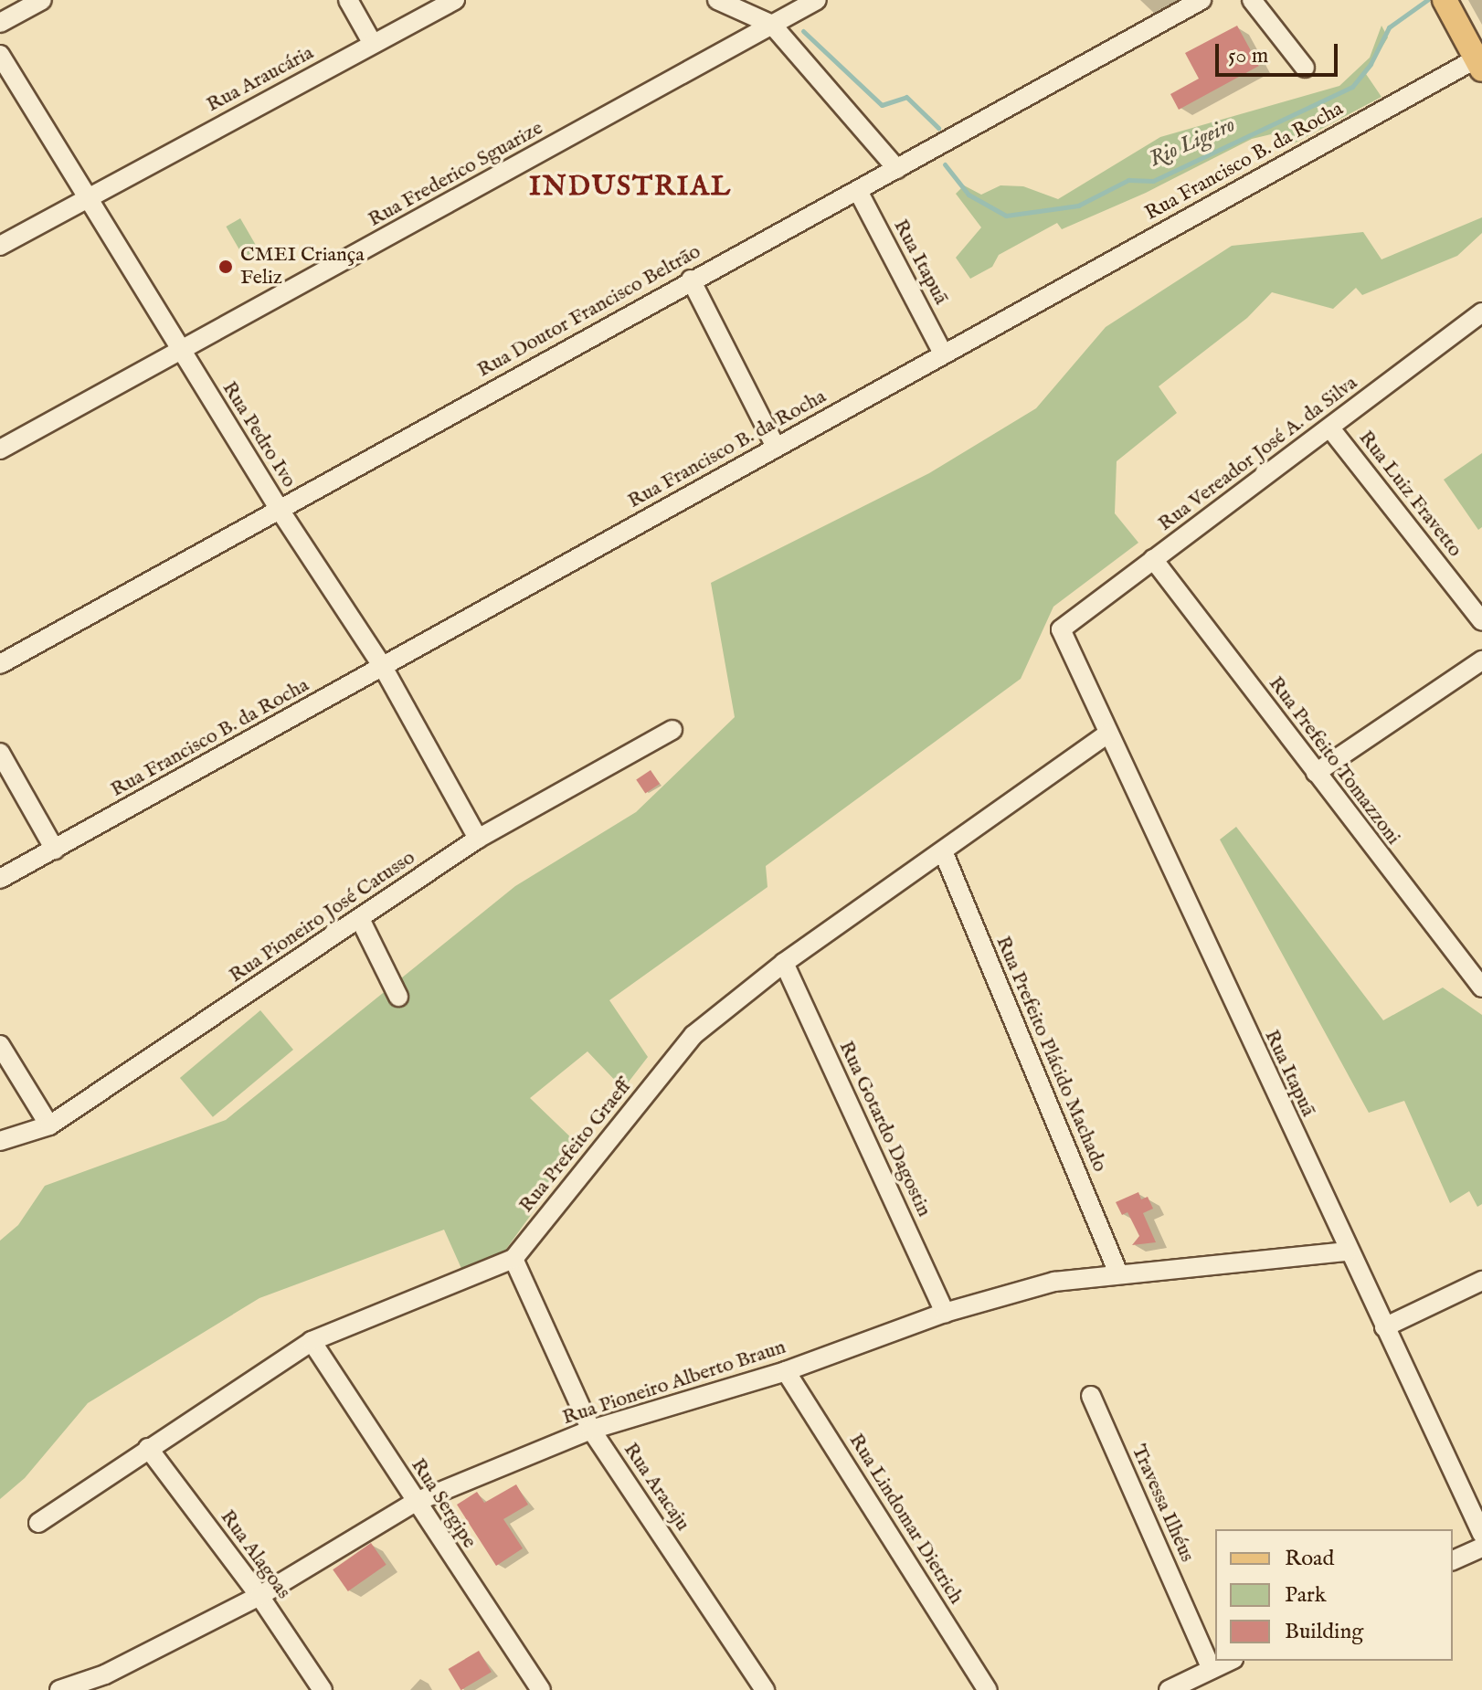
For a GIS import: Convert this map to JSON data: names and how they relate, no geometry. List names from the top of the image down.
{
  "streets": {
    "street": [
      "Rua Araucária",
      "Rua Francisco B. da Rocha",
      "Rua Frederico Sguarize",
      "Rua Itapuã",
      "Rua Doutor Francisco Beltrão",
      "Rua Pedro Ivo",
      "Rua Vereador José A. da Silva",
      "Rua Luiz Fravetto",
      "Rua Prefeito Tomazzoni",
      "Rua Pioneiro José Catusso",
      "Rua Prefeito Plácido Machado",
      "Rua Gotardo Dagostin",
      "Rua Prefeito Graeff",
      "Rua Pioneiro Alberto Braun",
      "Rua Aracaju",
      "Rua Sergipe",
      "Travessa Ilhéus",
      "Rua Lindomar Dietrich",
      "Rua Alagoas"
    ]
  },
  "crossings": [
    ["Rua Araucária", "Rua Pedro Ivo"],
    ["Rua Francisco B. da Rocha", "Rua Itapuã"],
    ["Rua Francisco B. da Rocha", "Rua Pedro Ivo"],
    ["Rua Frederico Sguarize", "Rua Pedro Ivo"],
    ["Rua Itapuã", "Rua Doutor Francisco Beltrão"],
    ["Rua Itapuã", "Rua Vereador José A. da Silva"],
    ["Rua Itapuã", "Rua Prefeito Graeff"],
    ["Rua Itapuã", "Rua Pioneiro Alberto Braun"],
    ["Rua Doutor Francisco Beltrão", "Rua Pedro Ivo"],
    ["Rua Pedro Ivo", "Rua Pioneiro José Catusso"],
    ["Rua Vereador José A. da Silva", "Rua Luiz Fravetto"],
    ["Rua Vereador José A. da Silva", "Rua Prefeito Tomazzoni"],
    ["Rua Prefeito Plácido Machado", "Rua Prefeito Graeff"],
    ["Rua Prefeito Plácido Machado", "Rua Pioneiro Alberto Braun"],
    ["Rua Gotardo Dagostin", "Rua Prefeito Graeff"],
    ["Rua Gotardo Dagostin", "Rua Pioneiro Alberto Braun"],
    ["Rua Prefeito Graeff", "Rua Aracaju"],
    ["Rua Prefeito Graeff", "Rua Sergipe"],
    ["Rua Prefeito Graeff", "Rua Alagoas"],
    ["Rua Pioneiro Alberto Braun", "Rua Aracaju"],
    ["Rua Pioneiro Alberto Braun", "Rua Sergipe"],
    ["Rua Pioneiro Alberto Braun", "Rua Lindomar Dietrich"],
    ["Rua Pioneiro Alberto Braun", "Rua Alagoas"]
  ],
  "districts": ["INDUSTRIAL"],
  "water": ["Rio Ligeiro"],
  "places": ["CMEI Criança Feliz"],
  "legend": ["Road", "Park", "Building"],
  "scale_bar": "50 m"
}
